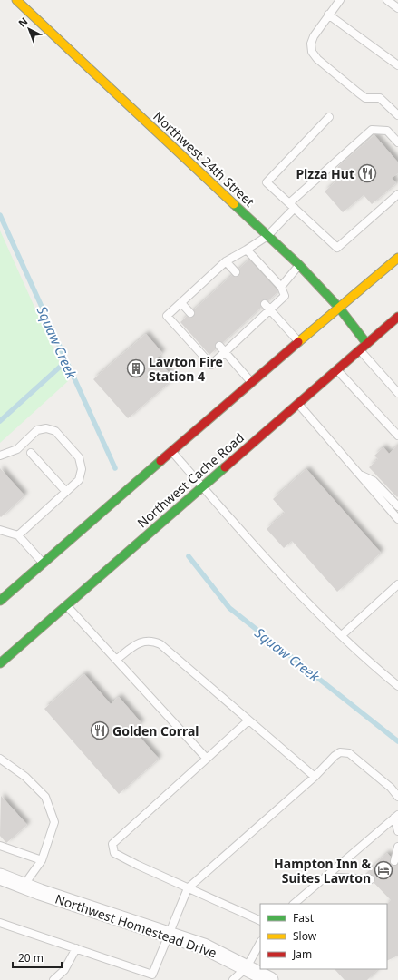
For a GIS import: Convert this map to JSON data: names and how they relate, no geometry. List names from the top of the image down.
{
  "streets": {
    "main road": ["Northwest 24th Street", "Northwest Cache Road"],
    "street": ["Northwest Homestead Drive"]
  },
  "crossings": [
    ["Northwest 24th Street", "Northwest Cache Road"]
  ],
  "water": ["Squaw Creek"],
  "places": {
    "restaurant": ["Pizza Hut", "Golden Corral"],
    "building": ["Lawton Fire Station 4"],
    "hotel": ["Hampton Inn & Suites Lawton"]
  },
  "legend": ["Fast", "Slow", "Jam"],
  "scale_bar": "20 m",
  "north": "top left"
}
